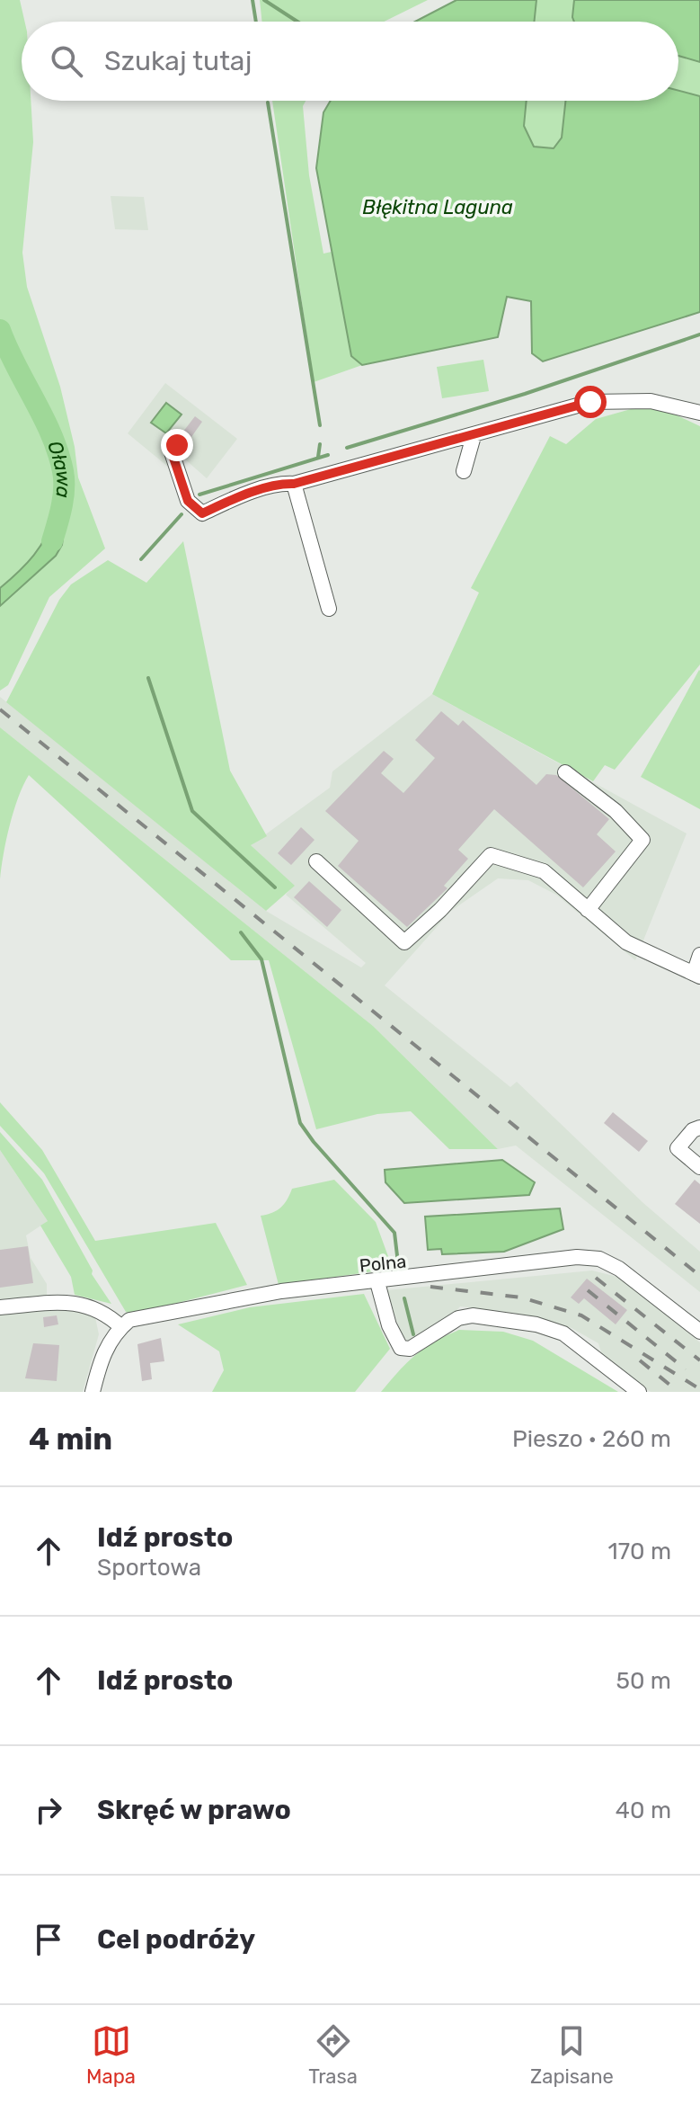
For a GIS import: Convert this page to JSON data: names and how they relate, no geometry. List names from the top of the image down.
{
  "streets": {
    "street": ["Polna"]
  },
  "water": ["Błękitna Laguna", "Oława"],
  "page": {
    "search": "Szukaj tutaj",
    "heading": ["4 min", "Pieszo · 260 m"],
    "list": [
      ["Idź prosto", "Sportowa", "170 m"],
      ["Idź prosto", "50 m"],
      ["Skręć w prawo", "40 m"],
      "Cel podróży"
    ],
    "nav": ["Mapa", "Trasa", "Zapisane"]
  }
}
